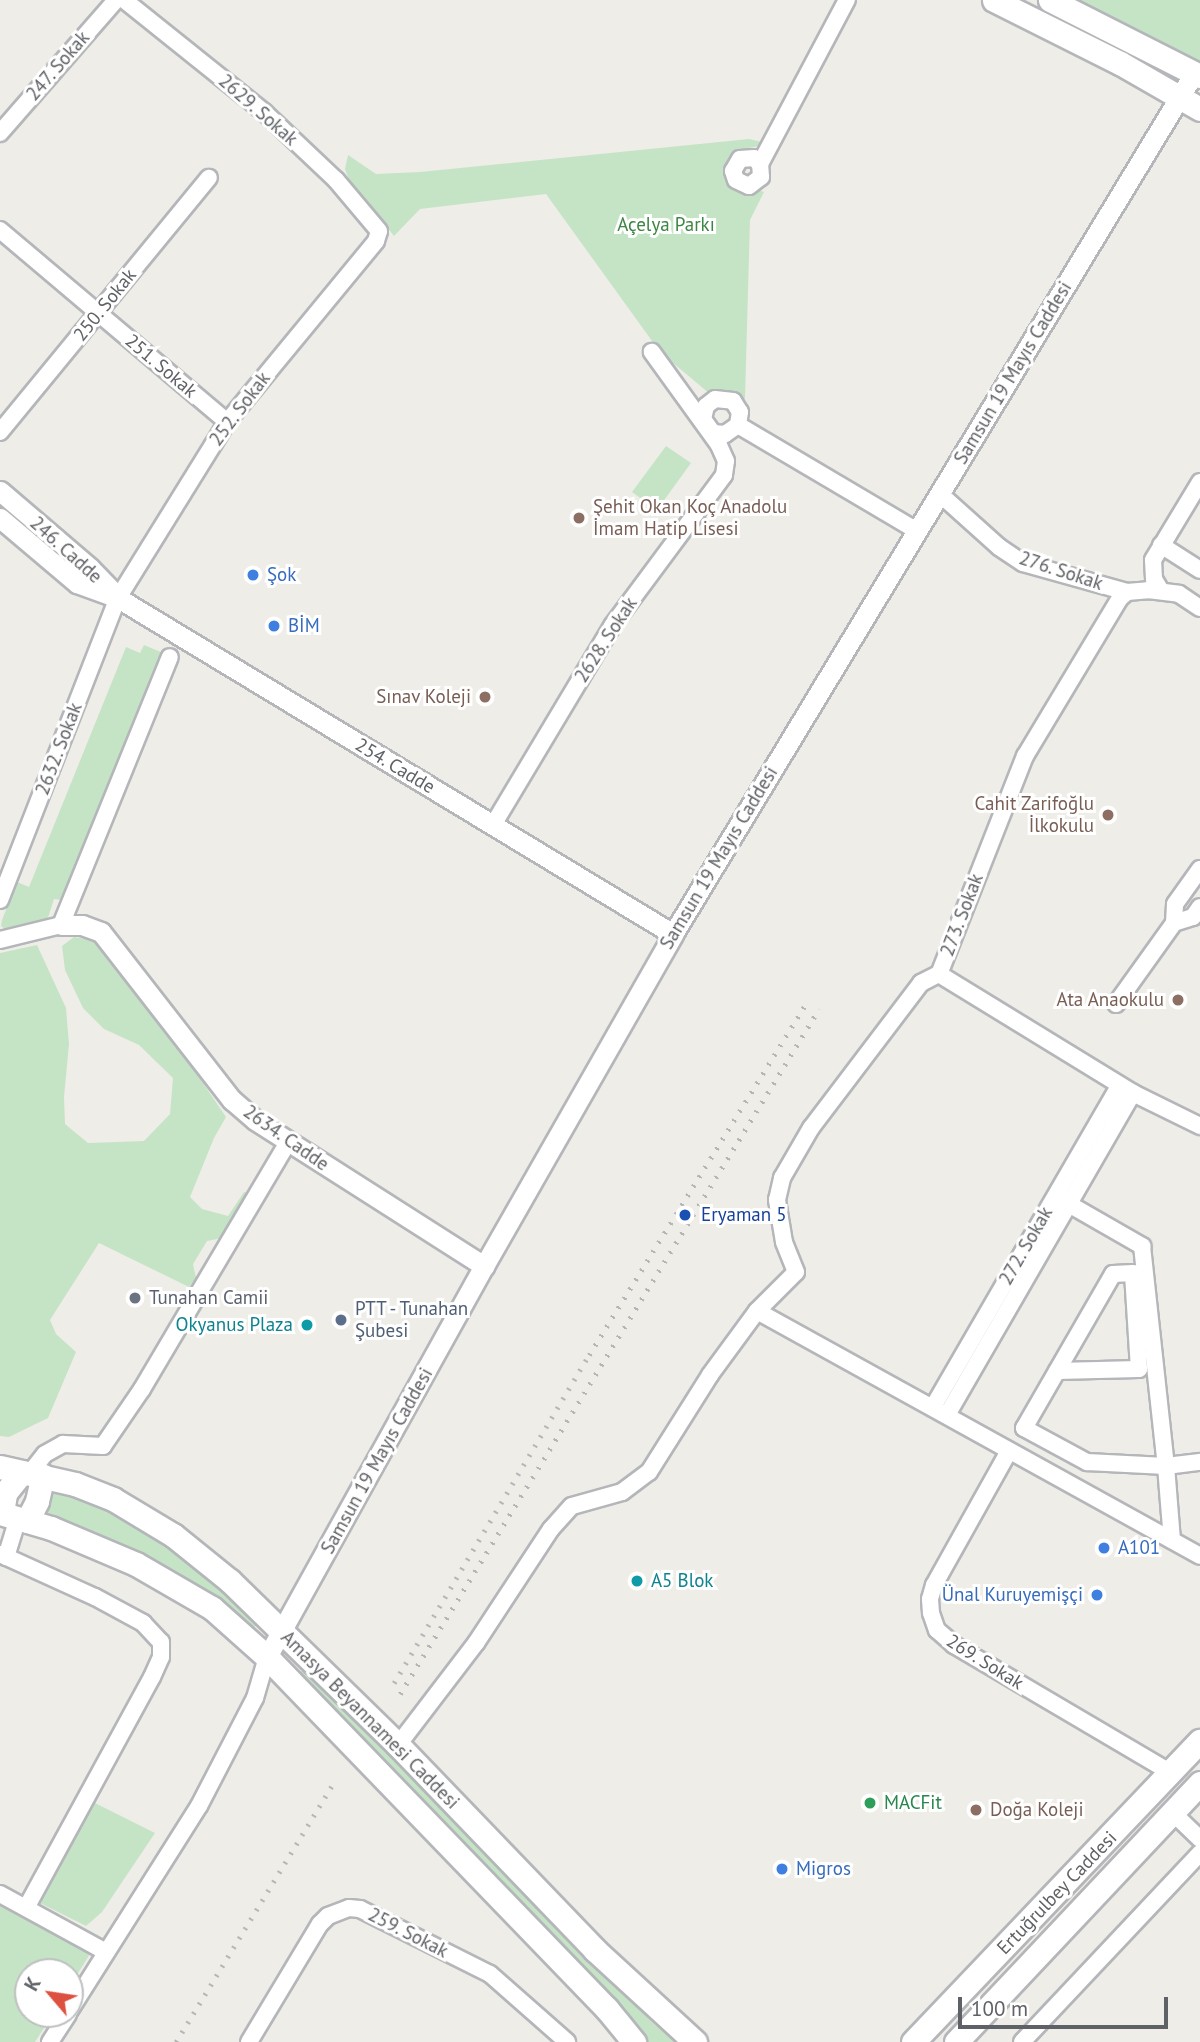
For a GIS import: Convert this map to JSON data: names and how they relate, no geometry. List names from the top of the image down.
{
  "streets": {
    "main road": ["Amasya Beyannamesi Caddesi", "Ertuğrulbey Caddesi"],
    "street": [
      "247. Sokak",
      "2629. Sokak",
      "250. Sokak",
      "251. Sokak",
      "Samsun 19 Mayıs Caddesi",
      "252. Sokak",
      "246. Cadde",
      "276. Sokak",
      "2628. Sokak",
      "2632. Sokak",
      "254. Cadde",
      "273. Sokak",
      "2634. Cadde",
      "272. Sokak",
      "269. Sokak",
      "259. Sokak"
    ]
  },
  "crossings": [
    ["2629. Sokak", "252. Sokak"],
    ["250. Sokak", "251. Sokak"],
    ["251. Sokak", "252. Sokak"],
    ["Samsun 19 Mayıs Caddesi", "276. Sokak"],
    ["Samsun 19 Mayıs Caddesi", "254. Cadde"],
    ["Samsun 19 Mayıs Caddesi", "2634. Cadde"],
    ["Samsun 19 Mayıs Caddesi", "Amasya Beyannamesi Caddesi"],
    ["252. Sokak", "246. Cadde"],
    ["252. Sokak", "2632. Sokak"],
    ["252. Sokak", "254. Cadde"],
    ["246. Cadde", "2632. Sokak"],
    ["246. Cadde", "254. Cadde"],
    ["276. Sokak", "273. Sokak"],
    ["2628. Sokak", "254. Cadde"],
    ["2632. Sokak", "254. Cadde"],
    ["273. Sokak", "272. Sokak"],
    ["269. Sokak", "Ertuğrulbey Caddesi"]
  ],
  "parks": ["Açelya Parkı"],
  "places": [
    "Şehit Okan Koç Anadolu İmam Hatip Lisesi",
    "Şok",
    "BİM",
    "Sınav Koleji",
    "Cahit Zarifoğlu İlkokulu",
    "Ata Anaokulu",
    "Eryaman 5",
    "Tunahan Camii",
    "PTT - Tunahan Şubesi",
    "Okyanus Plaza",
    "A101",
    "A5 Blok",
    "Ünal Kuruyemişçi",
    "MACFit",
    "Doğa Koleji",
    "Migros"
  ],
  "scale_bar": "100 m",
  "north": "top left"
}
